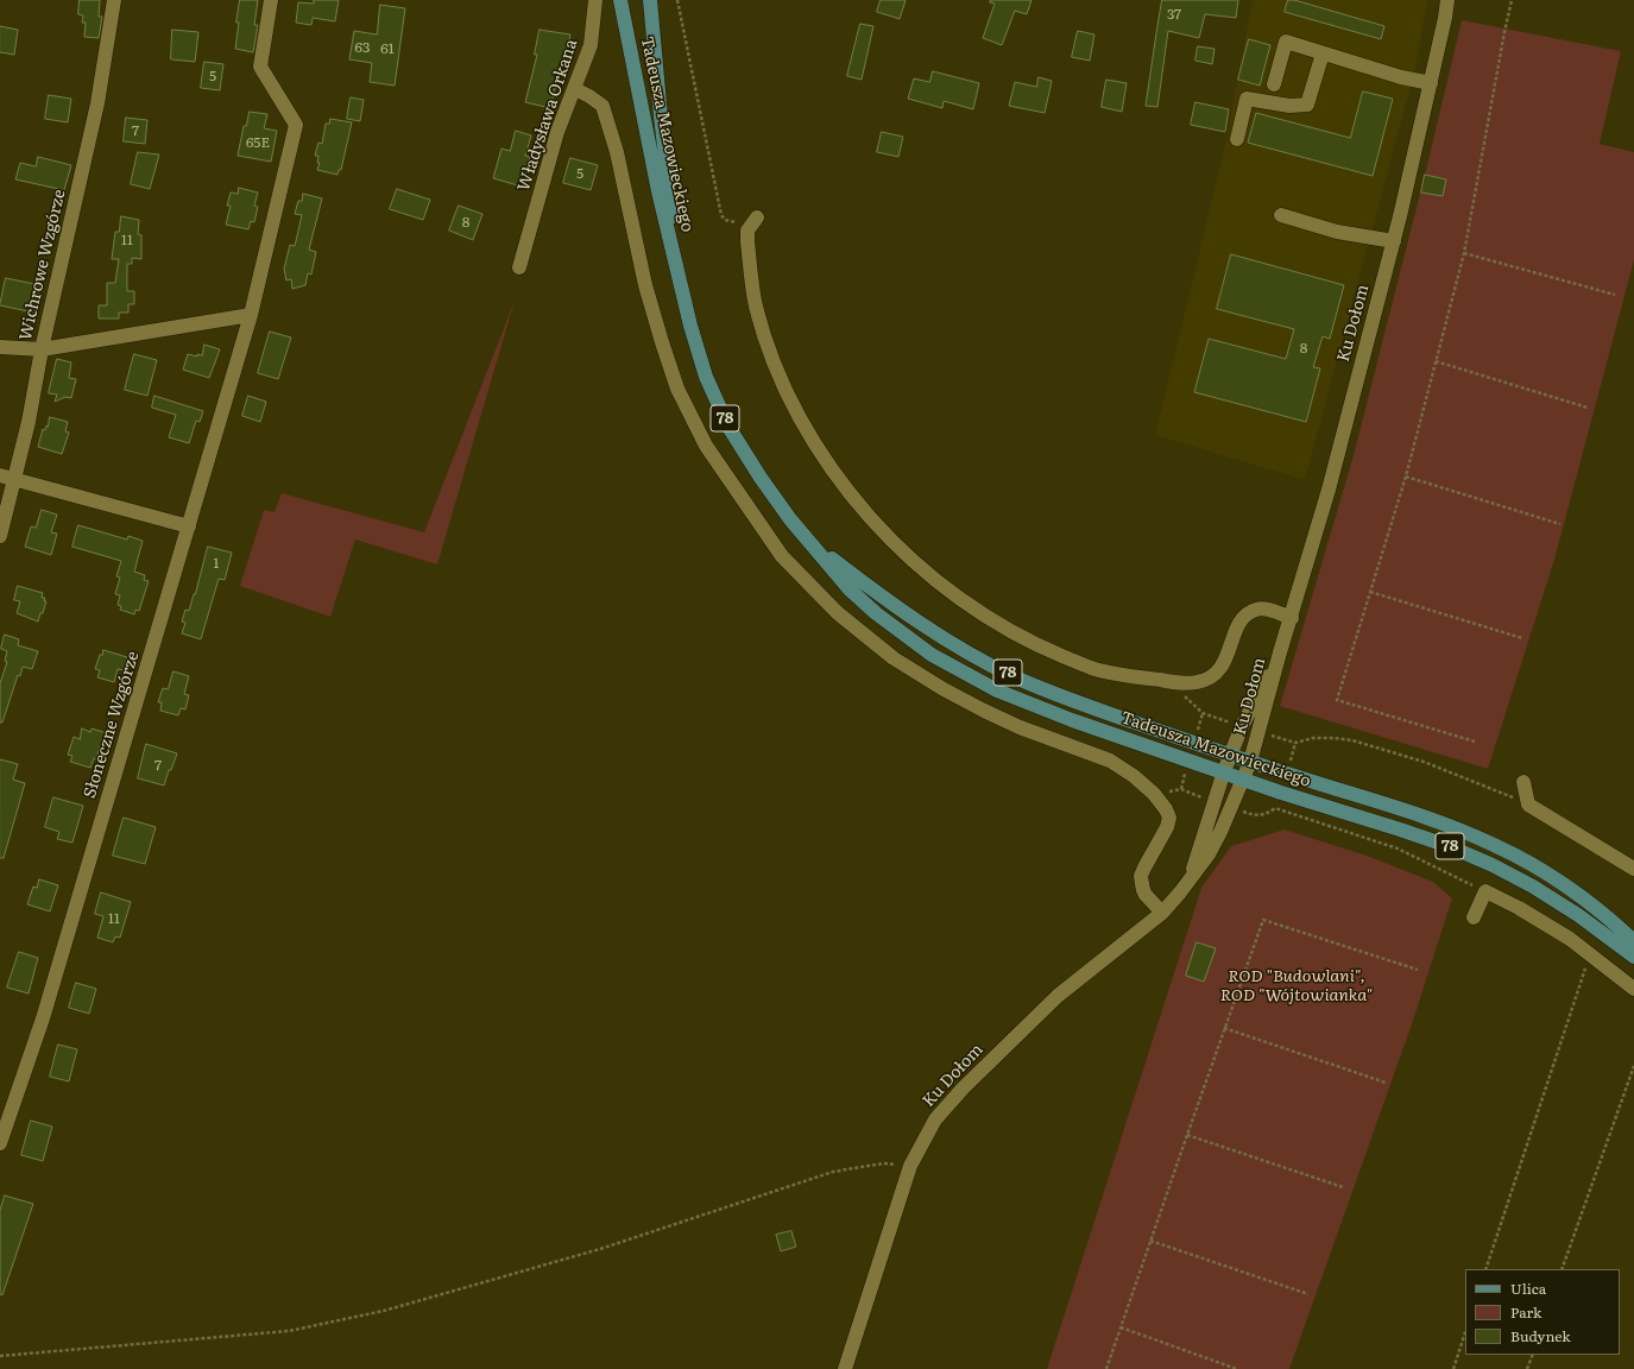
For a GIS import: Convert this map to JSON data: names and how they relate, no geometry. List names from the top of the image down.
{
  "streets": {
    "main road": ["Tadeusza Mazowieckiego", "78"],
    "street": [
      "Władysława Orkana",
      "Wichrowe Wzgórze",
      "Ku Dołom",
      "Słoneczne Wzgórze"
    ]
  },
  "crossings": [
    ["Tadeusza Mazowieckiego", "Ku Dołom"]
  ],
  "parks": ["ROD \"Budowlani\", ROD \"Wójtowianka\""],
  "house_numbers": [
    "37",
    "63",
    "61",
    "5",
    "7",
    "65E",
    "5",
    "8",
    "11",
    "8",
    "1",
    "7",
    "11"
  ],
  "legend": ["Ulica", "Park", "Budynek"]
}
